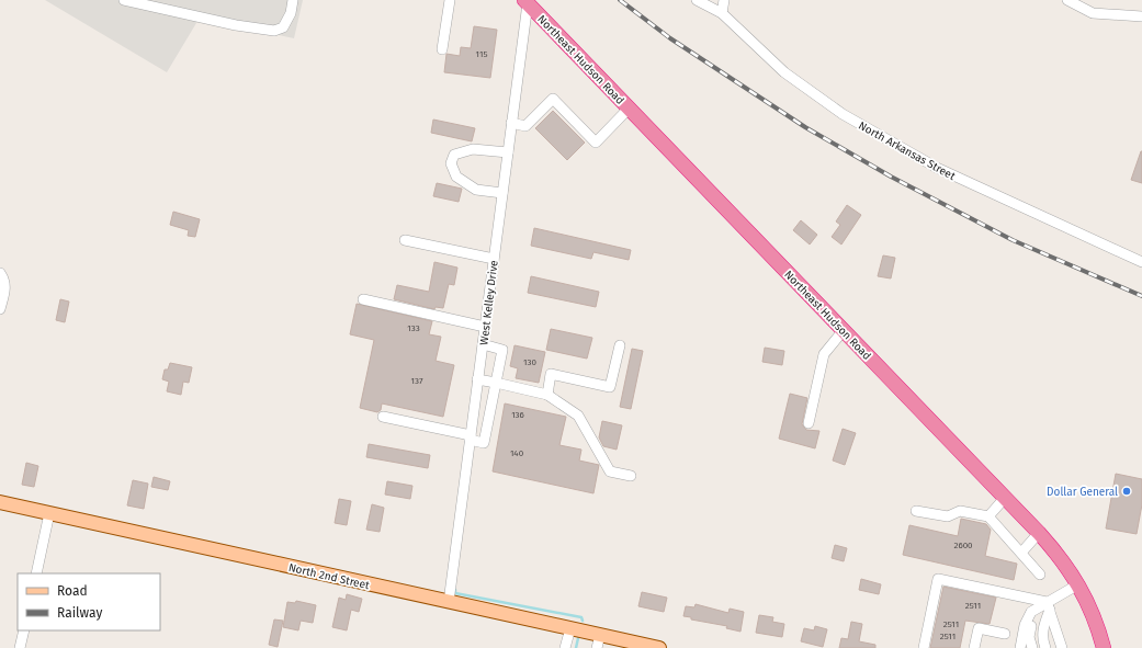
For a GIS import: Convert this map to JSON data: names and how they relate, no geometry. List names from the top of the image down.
{
  "streets": {
    "highway": ["Northeast Hudson Road"],
    "main road": ["North 2nd Street"],
    "street": ["North Arkansas Street", "West Kelley Drive"]
  },
  "crossings": [
    ["Northeast Hudson Road", "West Kelley Drive"],
    ["West Kelley Drive", "North 2nd Street"]
  ],
  "places": ["Dollar General"],
  "house_numbers": [
    "115",
    "133",
    "130",
    "137",
    "136",
    "140",
    "2600",
    "2511",
    "2511",
    "2511"
  ],
  "legend": ["Road", "Railway"]
}
